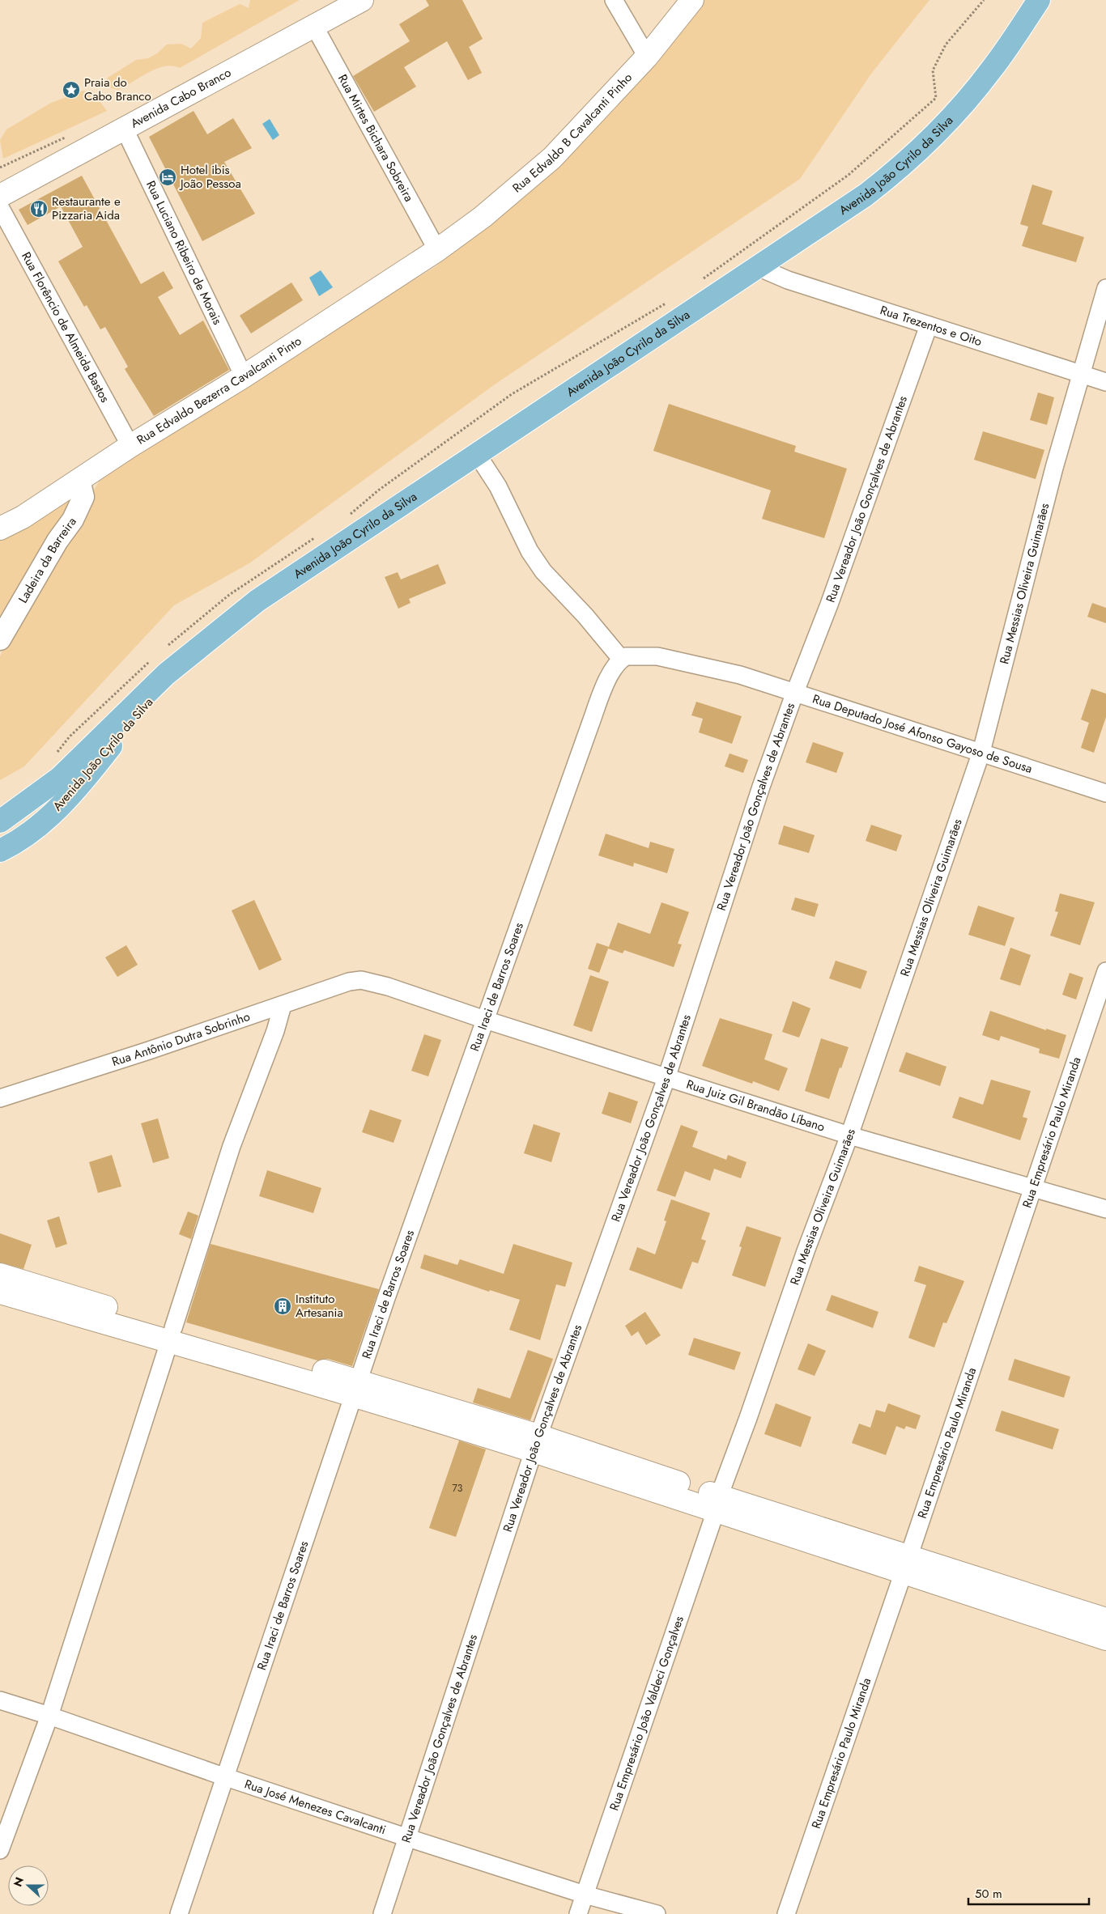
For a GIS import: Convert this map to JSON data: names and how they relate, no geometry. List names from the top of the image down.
{
  "streets": {
    "main road": [
      "Avenida Cabo Branco",
      "Rua Edvaldo B Cavalcanti Pinho",
      "Avenida João Cyrilo da Silva",
      "Rua Edvaldo Bezerra Cavalcanti Pinto"
    ],
    "street": [
      "Rua Mirtes Bichara Sobreira",
      "Rua Luciano Ribeiro de Morais",
      "Rua Trezentos e Oito",
      "Rua Florêncio de Almeida Bastos",
      "Rua Vereador João Gonçalves de Abrantes",
      "Ladeira da Barreira",
      "Rua Messias Oliveira Guimarães",
      "Rua Deputado José Afonso Gayoso de Sousa",
      "Rua Iraci de Barros Soares",
      "Rua Antônio Dutra Sobrinho",
      "Rua Juiz Gil Brandão Líbano",
      "Rua Empresário Paulo Miranda",
      "Rua Empresário João Valdeci Gonçalves",
      "Rua José Menezes Cavalcanti"
    ]
  },
  "crossings": [
    ["Avenida Cabo Branco", "Rua Mirtes Bichara Sobreira"],
    ["Avenida Cabo Branco", "Rua Luciano Ribeiro de Morais"],
    ["Rua Edvaldo B Cavalcanti Pinho", "Rua Mirtes Bichara Sobreira"],
    ["Rua Edvaldo B Cavalcanti Pinho", "Rua Edvaldo Bezerra Cavalcanti Pinto"],
    ["Rua Mirtes Bichara Sobreira", "Rua Edvaldo Bezerra Cavalcanti Pinto"],
    ["Avenida João Cyrilo da Silva", "Rua Trezentos e Oito"],
    ["Rua Luciano Ribeiro de Morais", "Rua Edvaldo Bezerra Cavalcanti Pinto"],
    ["Rua Trezentos e Oito", "Rua Vereador João Gonçalves de Abrantes"],
    ["Rua Trezentos e Oito", "Rua Messias Oliveira Guimarães"],
    ["Rua Florêncio de Almeida Bastos", "Rua Edvaldo Bezerra Cavalcanti Pinto"],
    ["Rua Edvaldo Bezerra Cavalcanti Pinto", "Ladeira da Barreira"],
    ["Rua Vereador João Gonçalves de Abrantes", "Rua Deputado José Afonso Gayoso de Sousa"],
    ["Rua Vereador João Gonçalves de Abrantes", "Rua Juiz Gil Brandão Líbano"],
    ["Rua Vereador João Gonçalves de Abrantes", "Rua José Menezes Cavalcanti"],
    ["Rua Messias Oliveira Guimarães", "Rua Deputado José Afonso Gayoso de Sousa"],
    ["Rua Messias Oliveira Guimarães", "Rua Juiz Gil Brandão Líbano"],
    ["Rua Messias Oliveira Guimarães", "Rua Empresário João Valdeci Gonçalves"],
    ["Rua Deputado José Afonso Gayoso de Sousa", "Rua Iraci de Barros Soares"],
    ["Rua Iraci de Barros Soares", "Rua Juiz Gil Brandão Líbano"],
    ["Rua Iraci de Barros Soares", "Rua José Menezes Cavalcanti"],
    ["Rua Antônio Dutra Sobrinho", "Rua Juiz Gil Brandão Líbano"],
    ["Rua Juiz Gil Brandão Líbano", "Rua Empresário Paulo Miranda"],
    ["Rua Empresário João Valdeci Gonçalves", "Rua José Menezes Cavalcanti"]
  ],
  "places": {
    "place": ["Praia do Cabo Branco"],
    "hotel": ["Hotel ibis João Pessoa"],
    "restaurant": ["Restaurante e Pizzaria Aida"],
    "building": ["Instituto Artesania"]
  },
  "house_numbers": ["73"],
  "scale_bar": "50 m",
  "north": "left"
}
